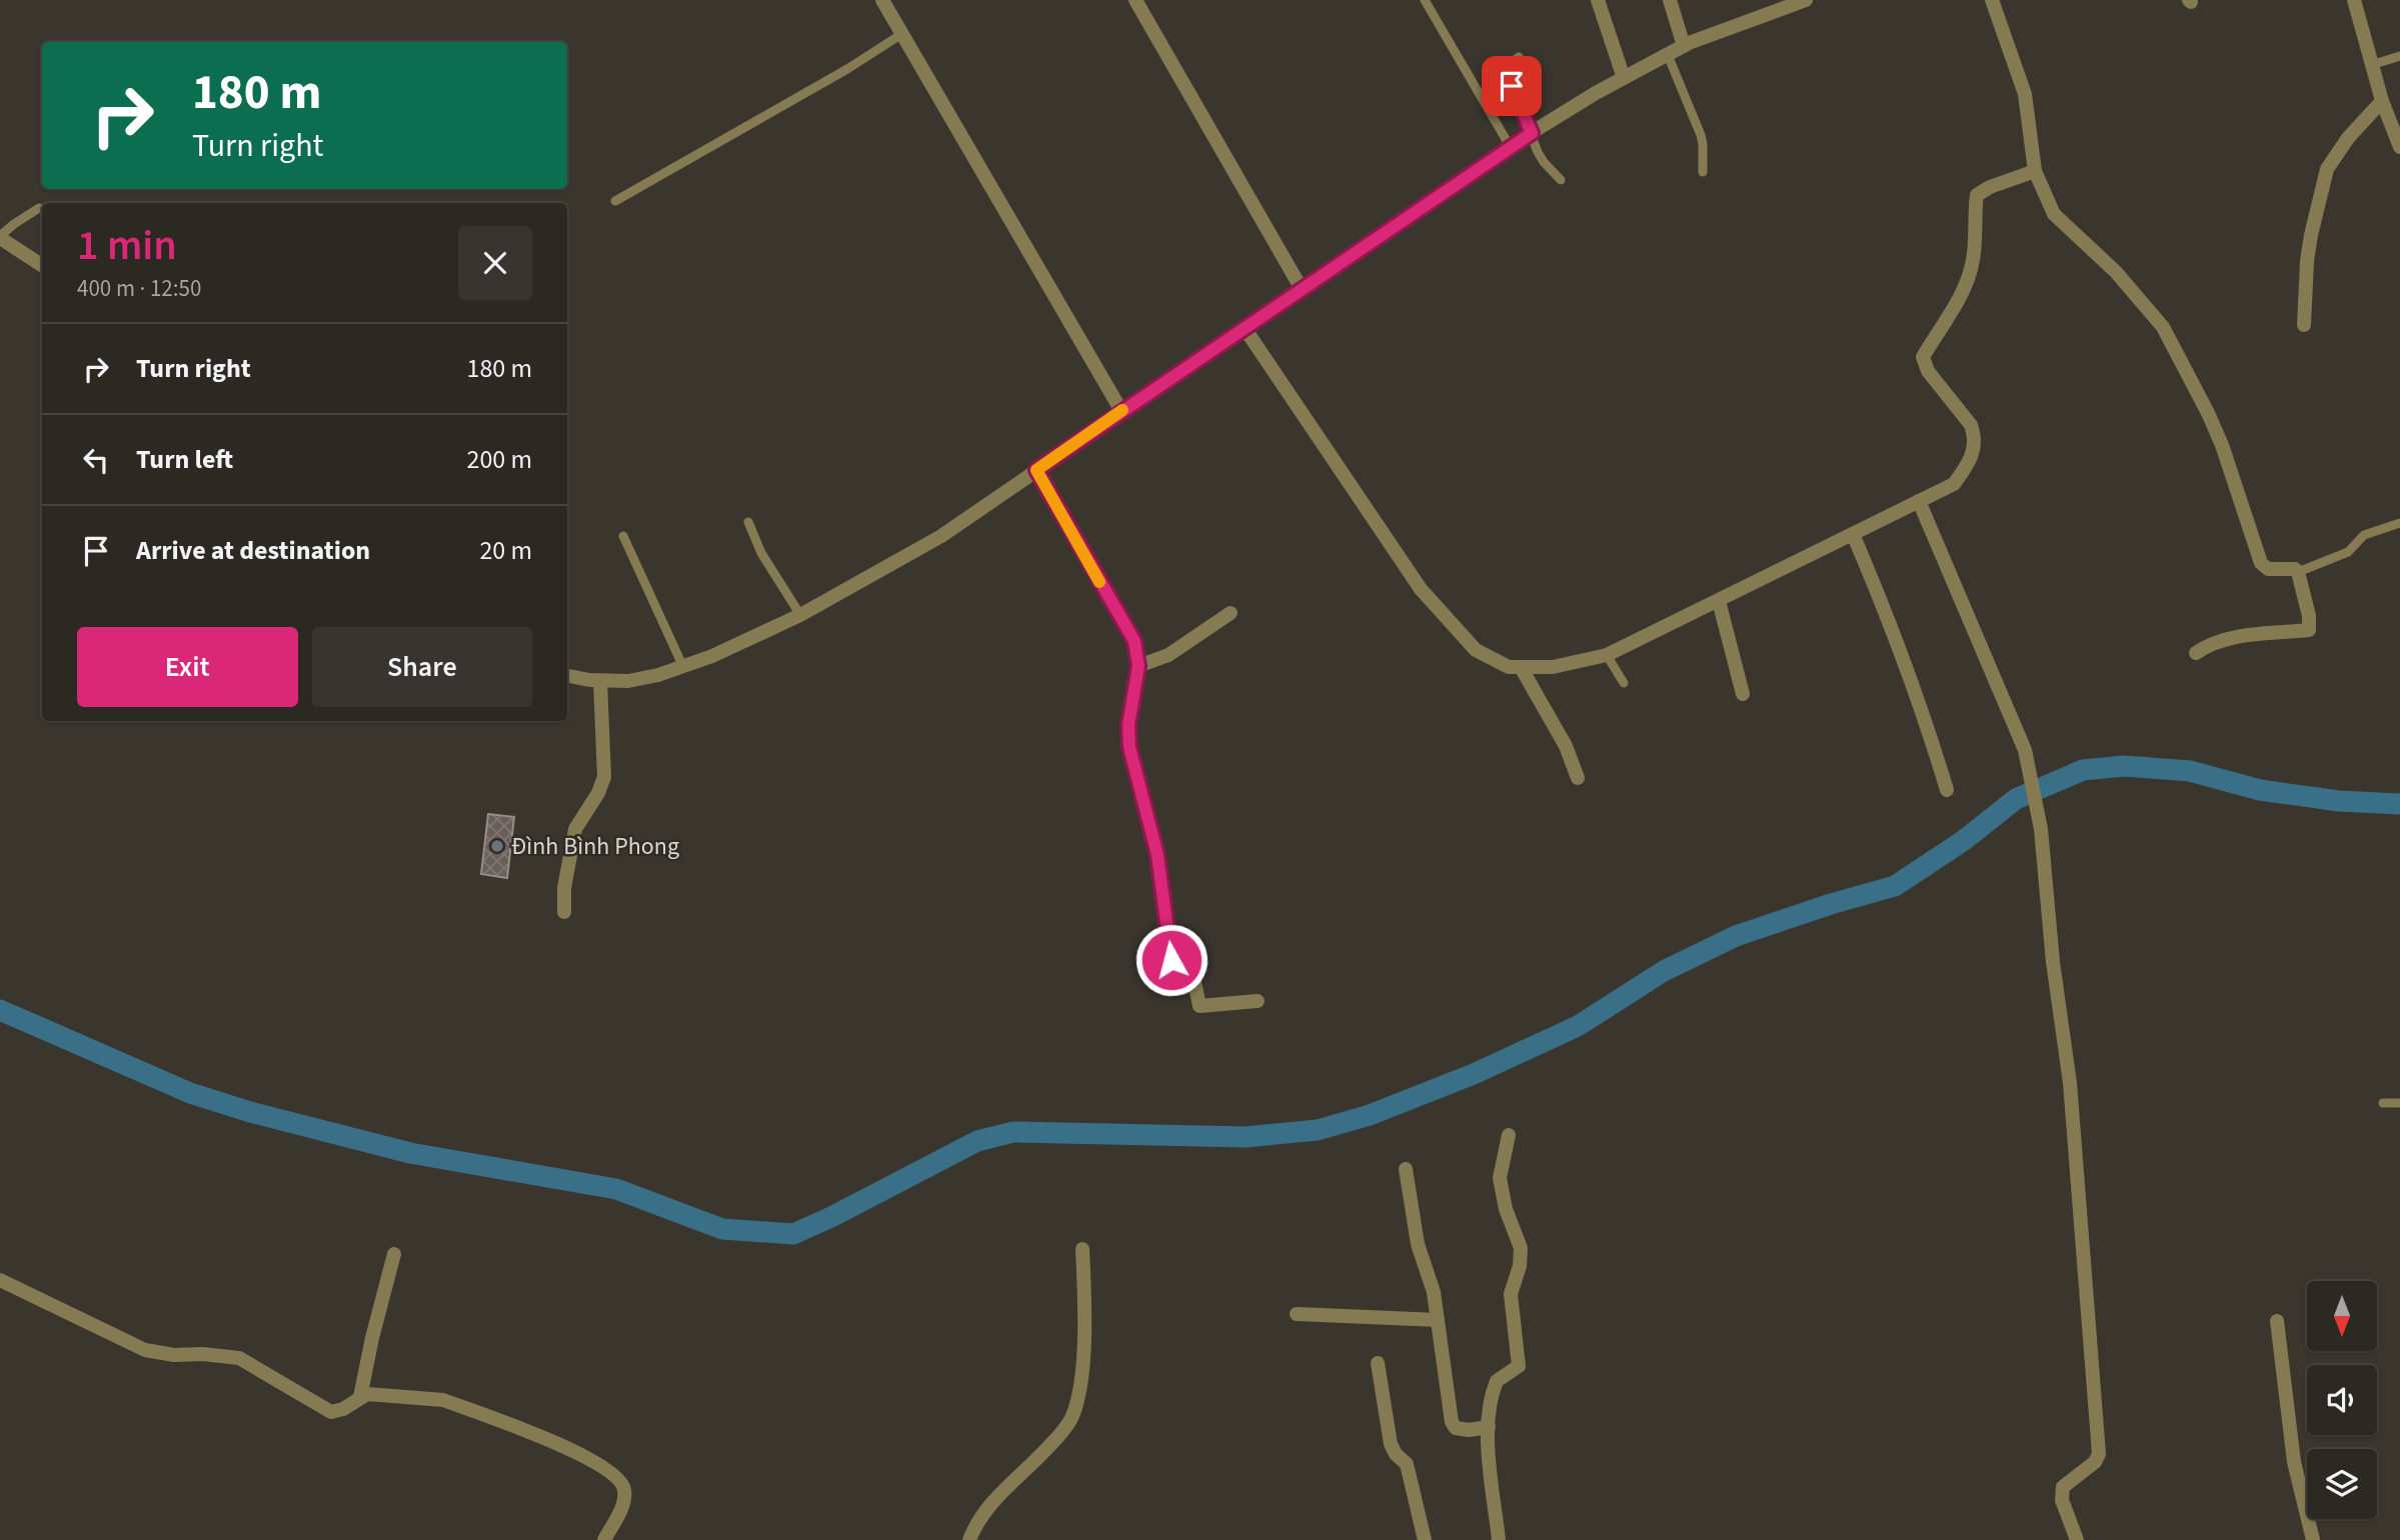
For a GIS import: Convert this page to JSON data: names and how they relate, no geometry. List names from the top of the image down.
{
  "places": ["Đình Bình Phong"],
  "north": "bottom",
  "page": {
    "turn": ["180 m", "Turn right"],
    "heading": ["1 min", "400 m · 12:50"],
    "list": [
      {
        "name": "Turn right",
        "value": "180 m"
      },
      {
        "name": "Turn left",
        "value": "200 m"
      },
      {
        "name": "Arrive at destination",
        "value": "20 m"
      }
    ],
    "buttons": ["Exit", "Share"]
  }
}
